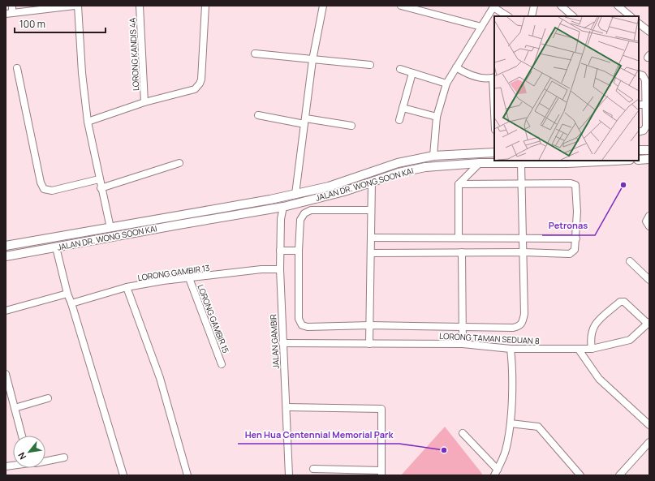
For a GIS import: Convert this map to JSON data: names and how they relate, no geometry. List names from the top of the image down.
{
  "streets": {
    "main road": ["JALAN DR. WONG SOON KAI"],
    "street": [
      "LORONG KANDIS 4A",
      "LORONG GAMBIR 13",
      "LORONG GAMBIR 15",
      "LORONG TAMAN SEDUAN 8",
      "JALAN GAMBIR"
    ]
  },
  "crossings": [
    ["JALAN DR. WONG SOON KAI", "JALAN GAMBIR"],
    ["LORONG GAMBIR 13", "LORONG GAMBIR 15"],
    ["LORONG GAMBIR 13", "JALAN GAMBIR"],
    ["LORONG TAMAN SEDUAN 8", "JALAN GAMBIR"]
  ],
  "places": ["Petronas", "Hen Hua Centennial Memorial Park"],
  "scale_bar": "100 m",
  "north": "bottom left"
}
